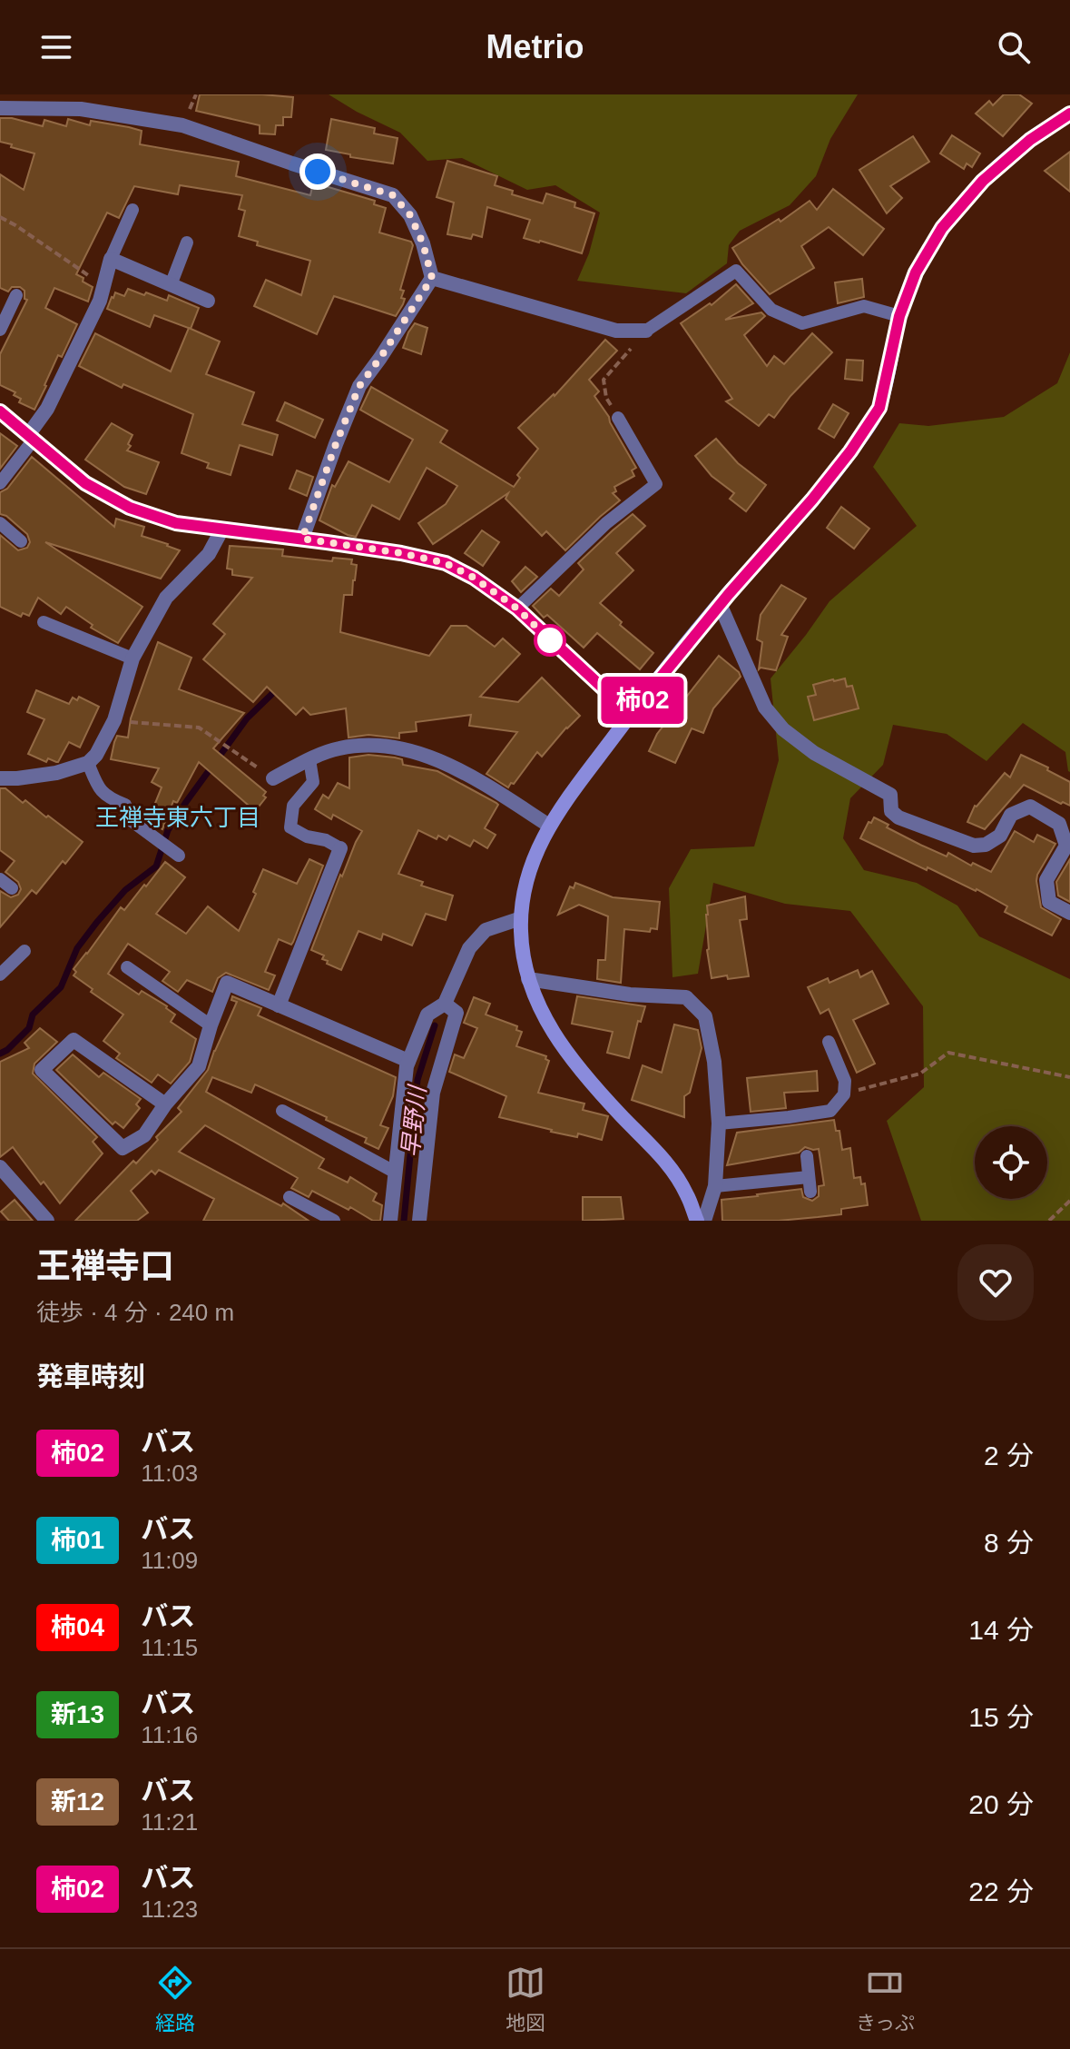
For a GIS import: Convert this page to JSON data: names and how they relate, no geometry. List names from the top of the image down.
{
  "districts": ["王禅寺東六丁目"],
  "water": ["早野川"],
  "lines": ["bus line 柿02"],
  "page": {
    "header": "Metrio",
    "on_map": "柿02",
    "heading": [
      ["王禅寺口", "徒歩 · 4 分 · 240 m"],
      "発車時刻"
    ],
    "list": [
      {
        "mark": "柿02",
        "name": "バス",
        "note": "11:03",
        "value": "2 分"
      },
      {
        "mark": "柿01",
        "name": "バス",
        "note": "11:09",
        "value": "8 分"
      },
      {
        "mark": "柿04",
        "name": "バス",
        "note": "11:15",
        "value": "14 分"
      },
      {
        "mark": "新13",
        "name": "バス",
        "note": "11:16",
        "value": "15 分"
      },
      {
        "mark": "新12",
        "name": "バス",
        "note": "11:21",
        "value": "20 分"
      },
      {
        "mark": "柿02",
        "name": "バス",
        "note": "11:23",
        "value": "22 分"
      }
    ],
    "tabs": ["経路", "地図", "きっぷ"]
  }
}
